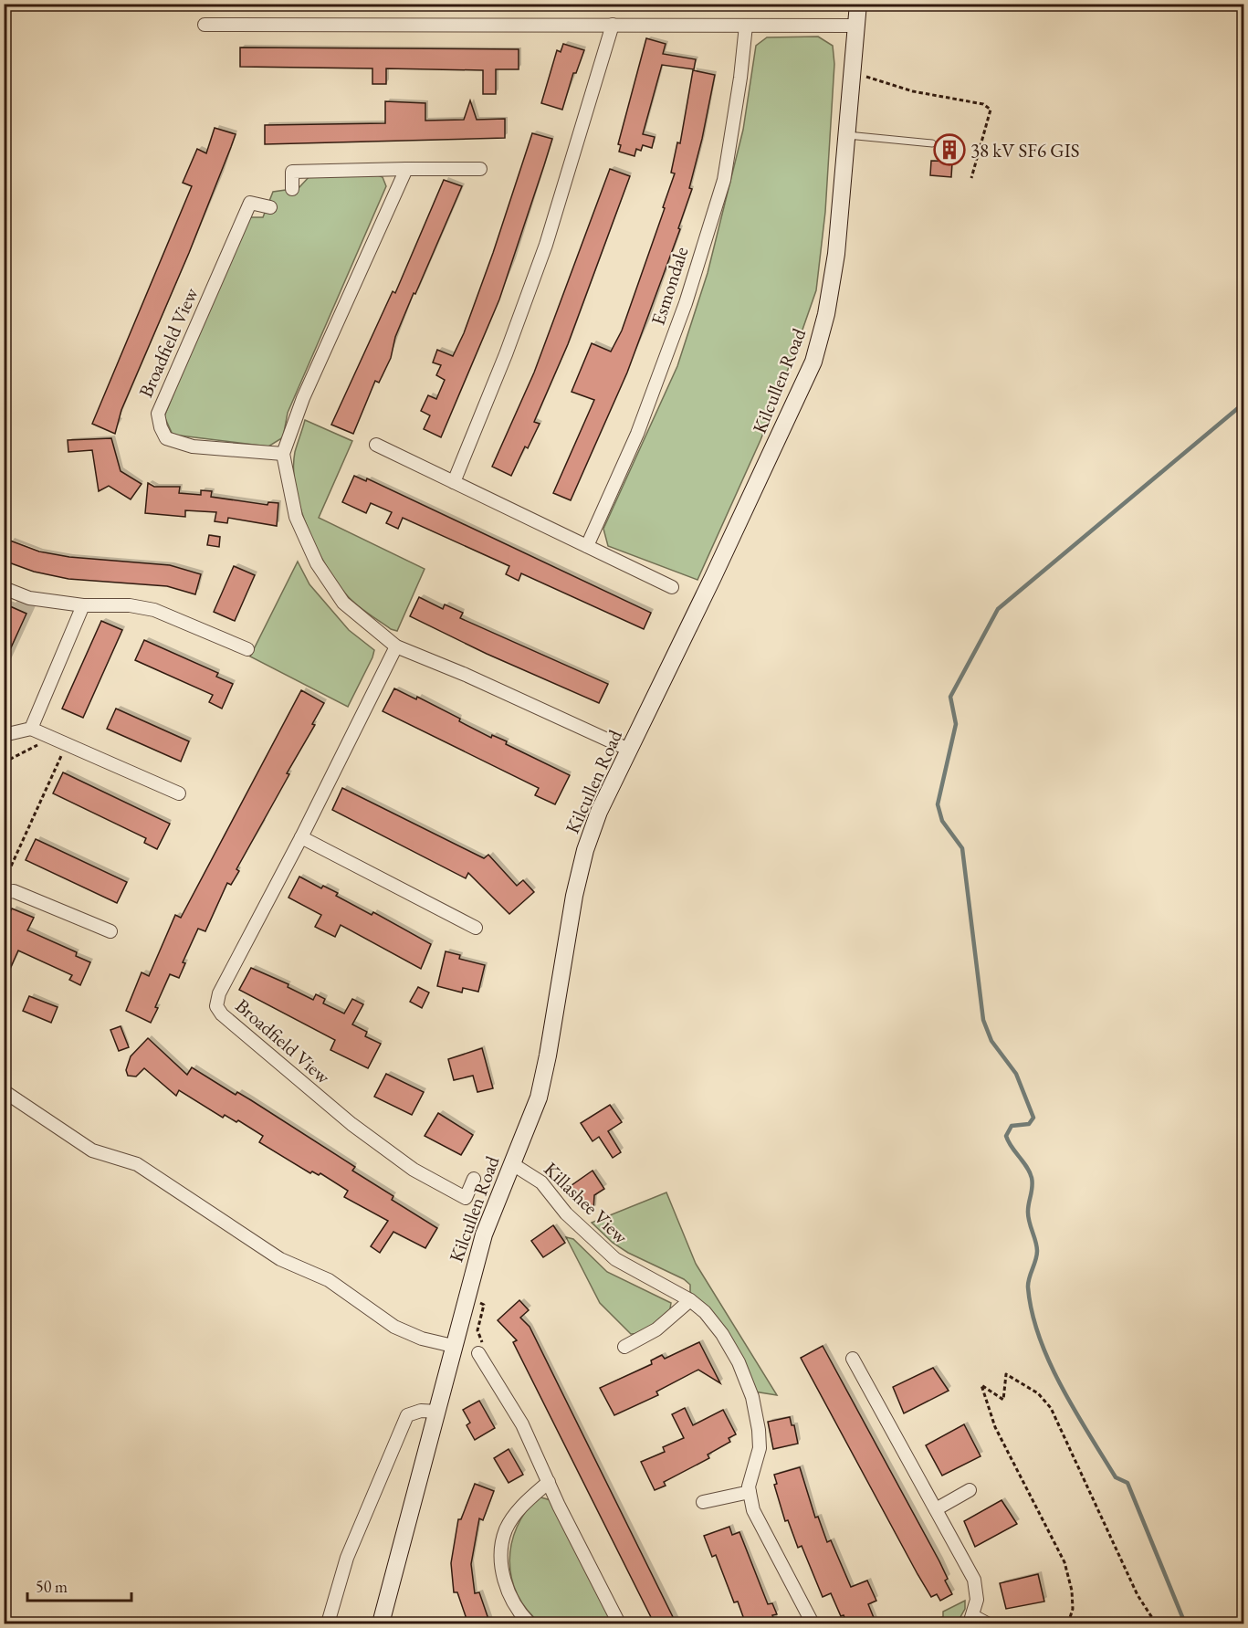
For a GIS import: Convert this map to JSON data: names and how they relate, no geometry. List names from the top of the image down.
{
  "streets": {
    "main road": ["Kilcullen Road"],
    "street": ["Esmondale", "Broadfield View", "Killashee View"]
  },
  "crossings": [
    ["Kilcullen Road", "Killashee View"]
  ],
  "places": {
    "building": ["38 kV SF6 GIS"]
  },
  "scale_bar": "50 m"
}
